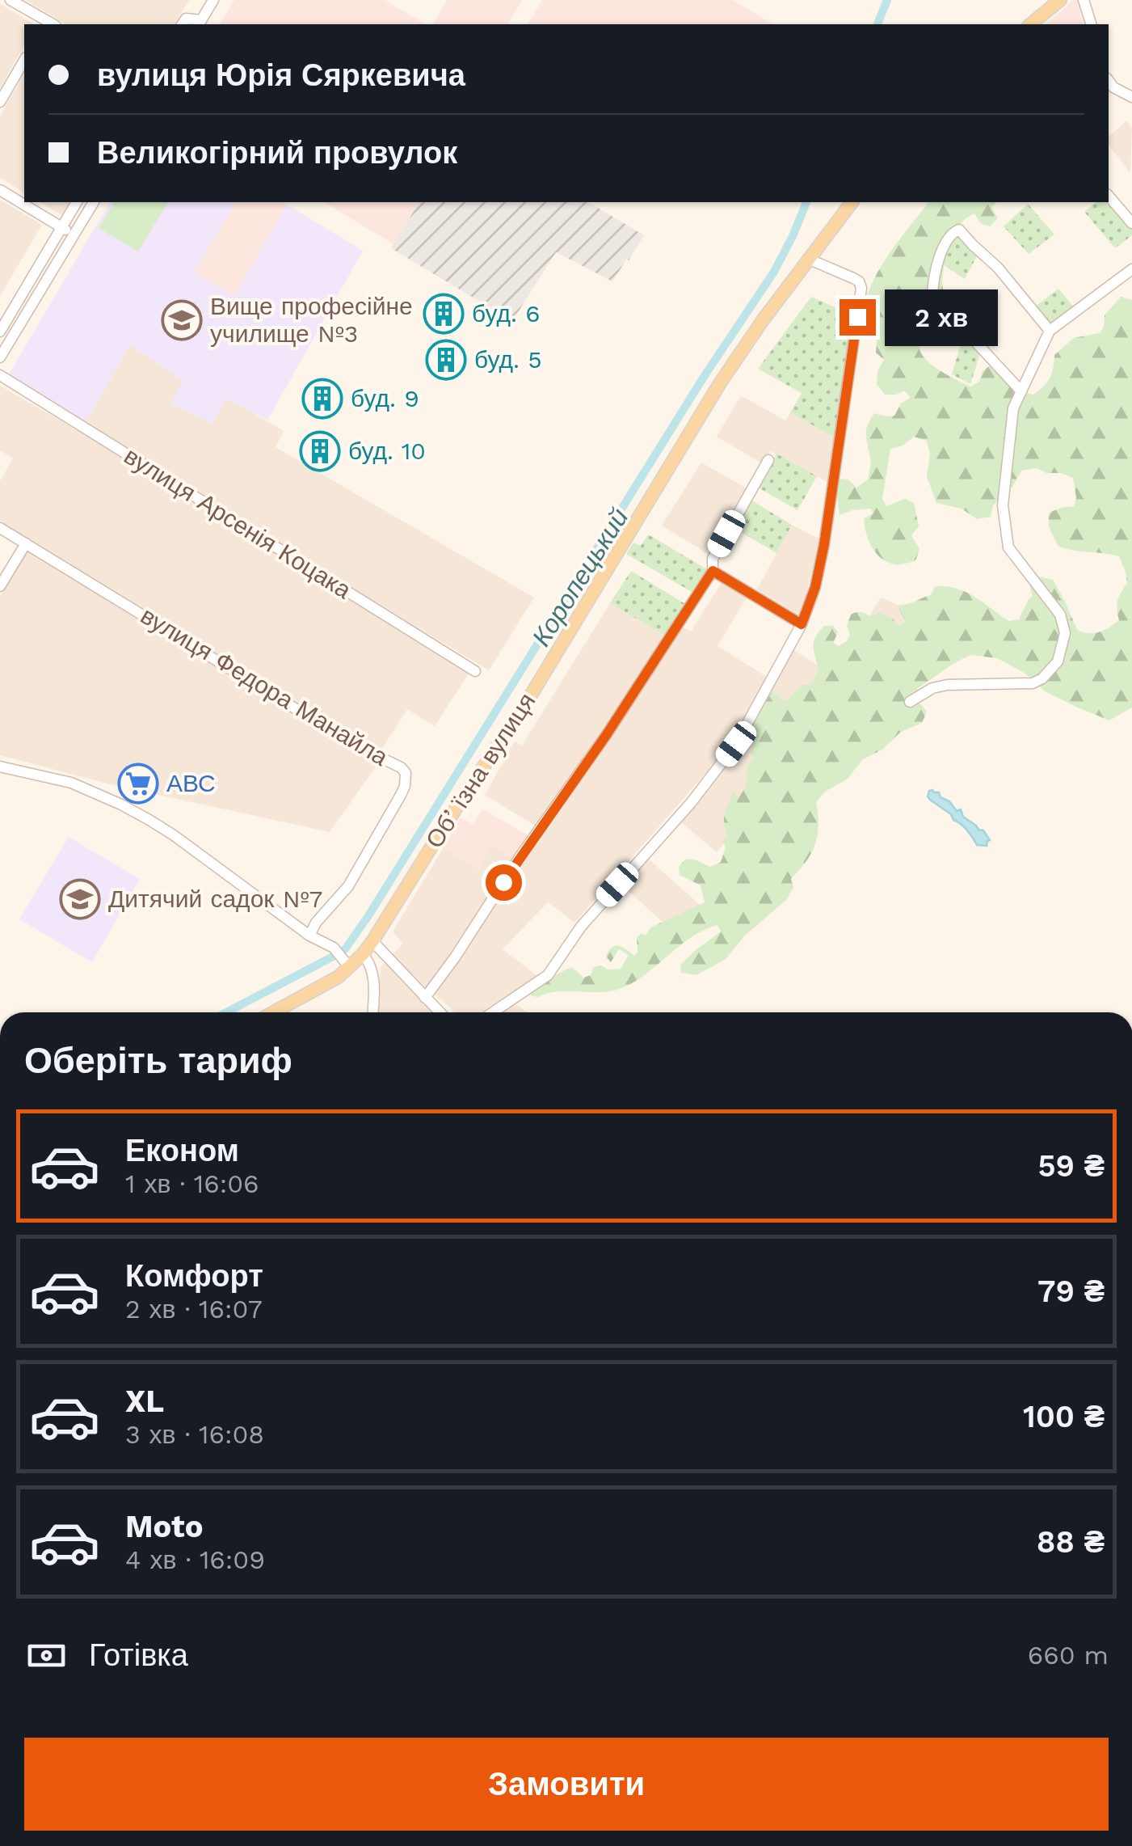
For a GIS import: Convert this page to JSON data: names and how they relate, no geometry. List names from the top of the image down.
{
  "streets": {
    "main road": ["Обʼїзна вулиця"],
    "street": ["вулиця Арсенія Коцака", "вулиця Федора Манайла"]
  },
  "water": ["Коропецький"],
  "places": {
    "building": [
      "буд. 6",
      "буд. 5",
      "буд. 9",
      "буд. 10"
    ],
    "school or university": ["Вище професійне училище №3", "Дитячий садок №7"],
    "supermarket": ["АВС"]
  },
  "page": {
    "banner": ["вулиця Юрія Сяркевича", "Великогірний провулок"],
    "bubble": "2 хв",
    "heading": "Оберіть тариф",
    "list": [
      {
        "name": "Економ",
        "note": "1 хв · 16:06",
        "value": "59 ₴"
      },
      {
        "name": "Комфорт",
        "note": "2 хв · 16:07",
        "value": "79 ₴"
      },
      {
        "name": "XL",
        "note": "3 хв · 16:08",
        "value": "100 ₴"
      },
      {
        "name": "Moto",
        "note": "4 хв · 16:09",
        "value": "88 ₴"
      }
    ],
    "pay": ["Готівка", "660 m"],
    "buttons": "Замовити"
  }
}
